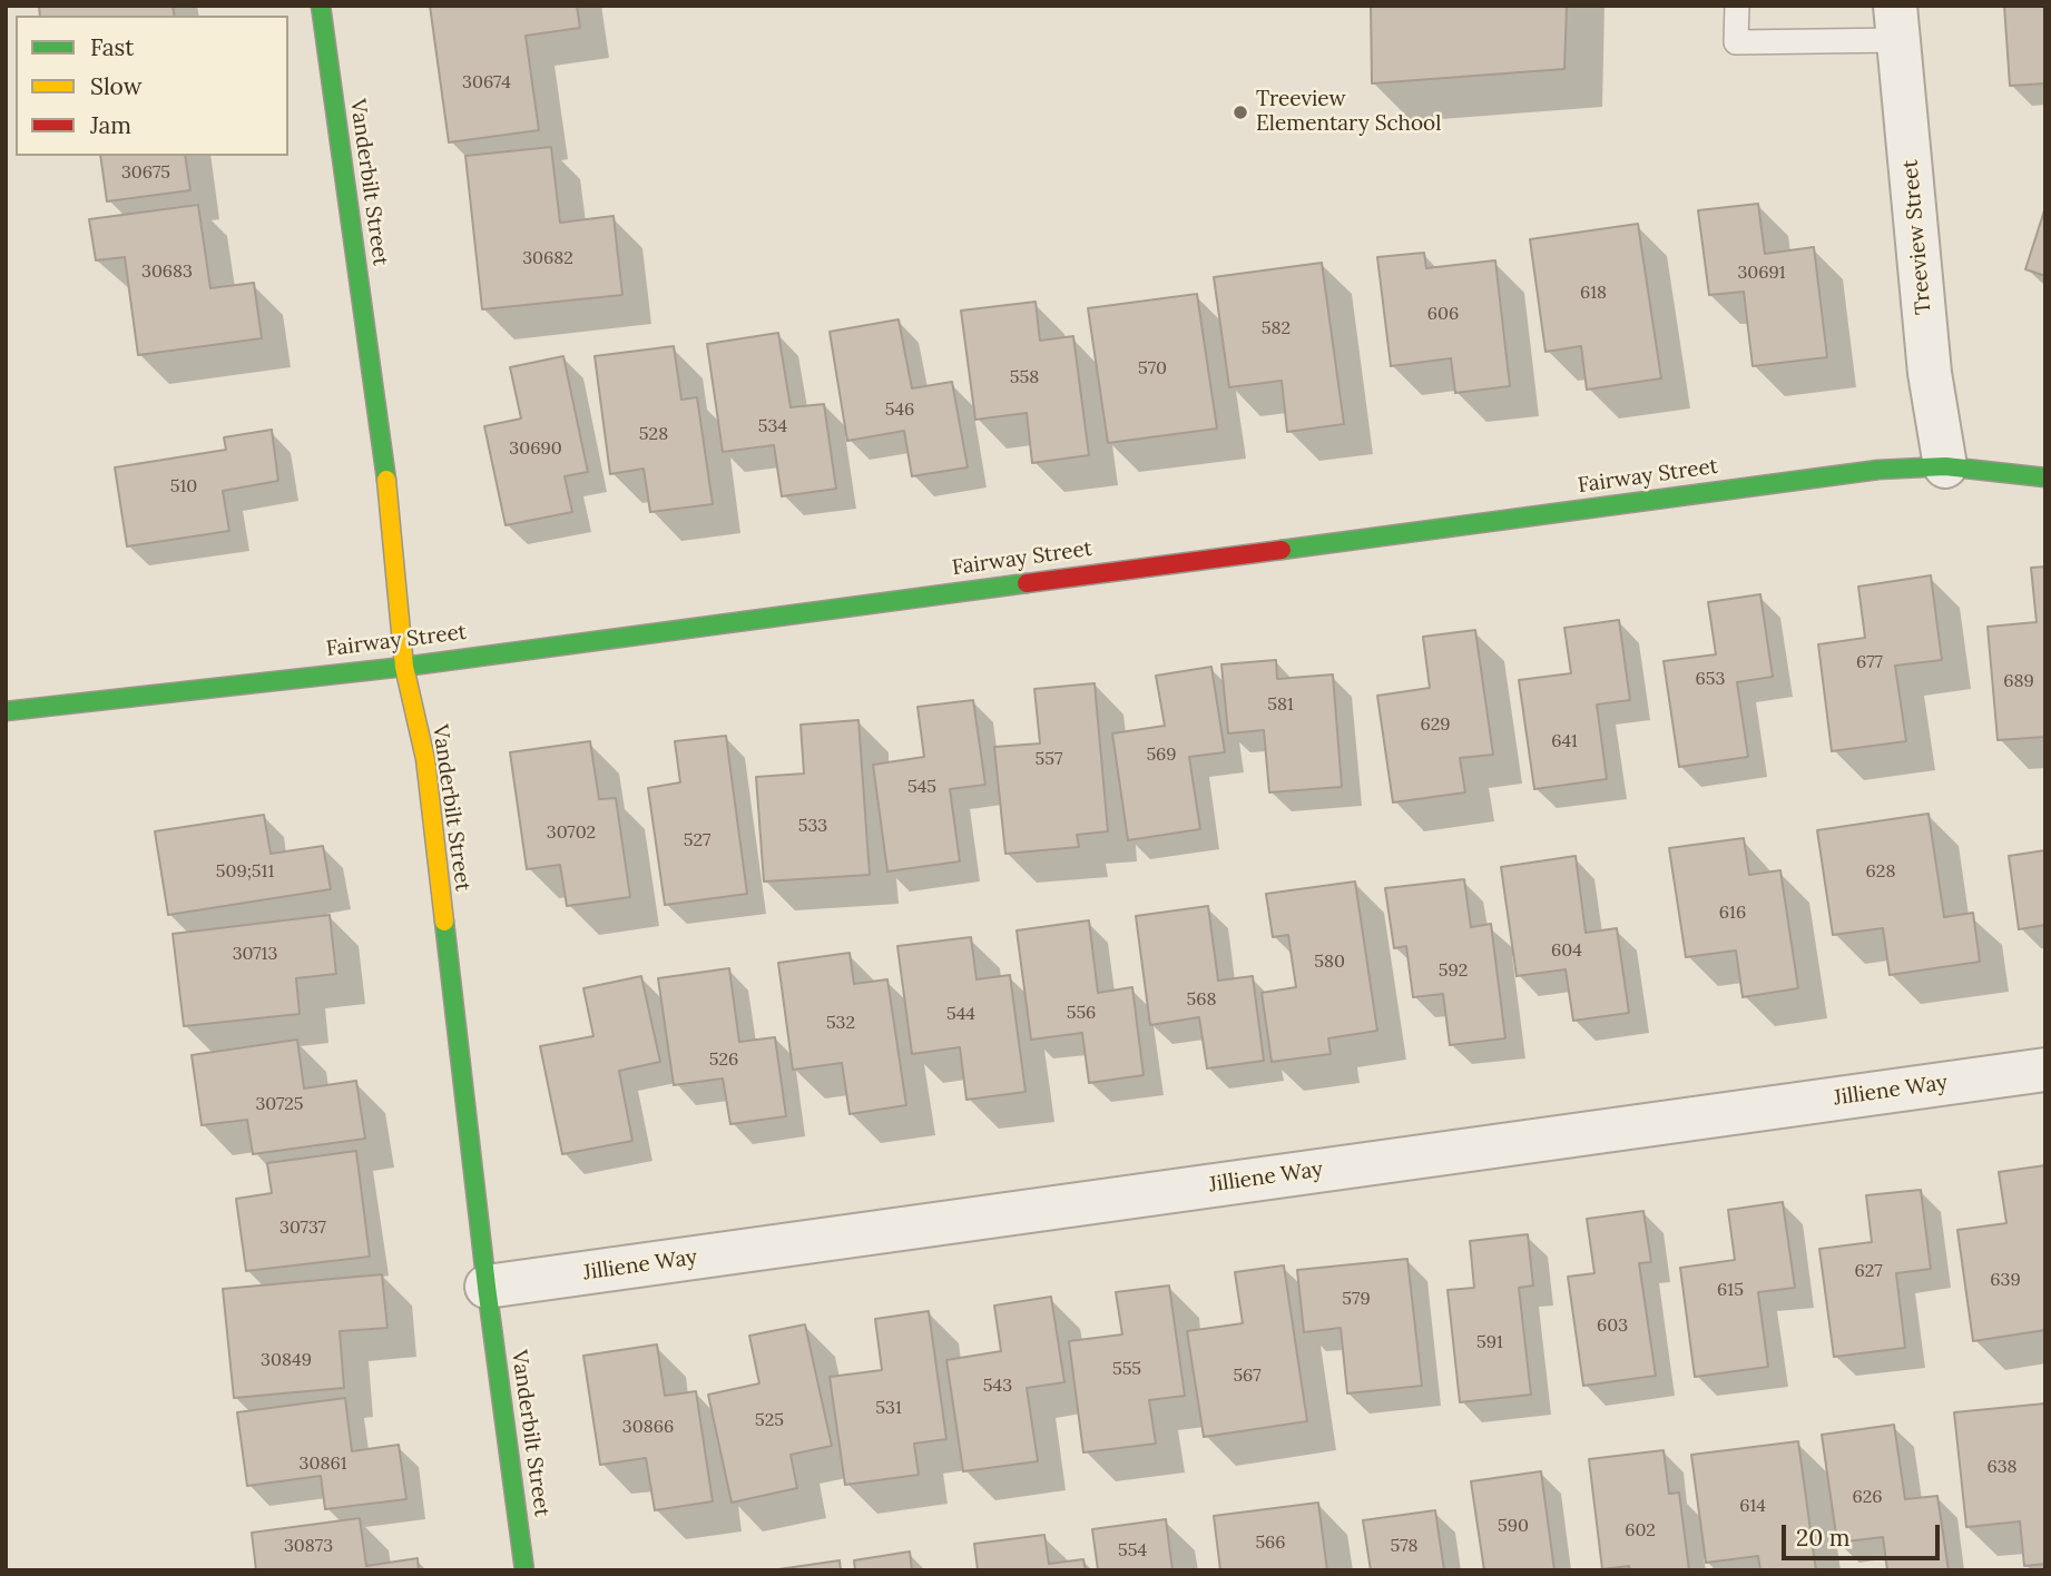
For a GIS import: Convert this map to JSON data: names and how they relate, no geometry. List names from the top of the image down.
{
  "streets": {
    "street": [
      "Vanderbilt Street",
      "Treeview Street",
      "Fairway Street",
      "Jilliene Way"
    ]
  },
  "crossings": [
    ["Vanderbilt Street", "Fairway Street"],
    ["Vanderbilt Street", "Jilliene Way"],
    ["Treeview Street", "Fairway Street"]
  ],
  "places": ["Treeview Elementary School"],
  "house_numbers": [
    "30674",
    "30675",
    "30682",
    "30683",
    "30691",
    "618",
    "606",
    "582",
    "570",
    "558",
    "546",
    "534",
    "528",
    "30690",
    "510",
    "677",
    "653",
    "689",
    "581",
    "629",
    "641",
    "569",
    "557",
    "545",
    "533",
    "30702",
    "527",
    "509;511",
    "628",
    "616",
    "604",
    "30713",
    "580",
    "592",
    "568",
    "556",
    "544",
    "532",
    "526",
    "30725",
    "30737",
    "627",
    "639",
    "615",
    "579",
    "603",
    "591",
    "30849",
    "555",
    "567",
    "543",
    "531",
    "525",
    "30866",
    "30861",
    "638",
    "626",
    "614",
    "590",
    "602",
    "566",
    "30873",
    "578",
    "554"
  ],
  "legend": ["Fast", "Slow", "Jam"],
  "scale_bar": "20 m"
}
